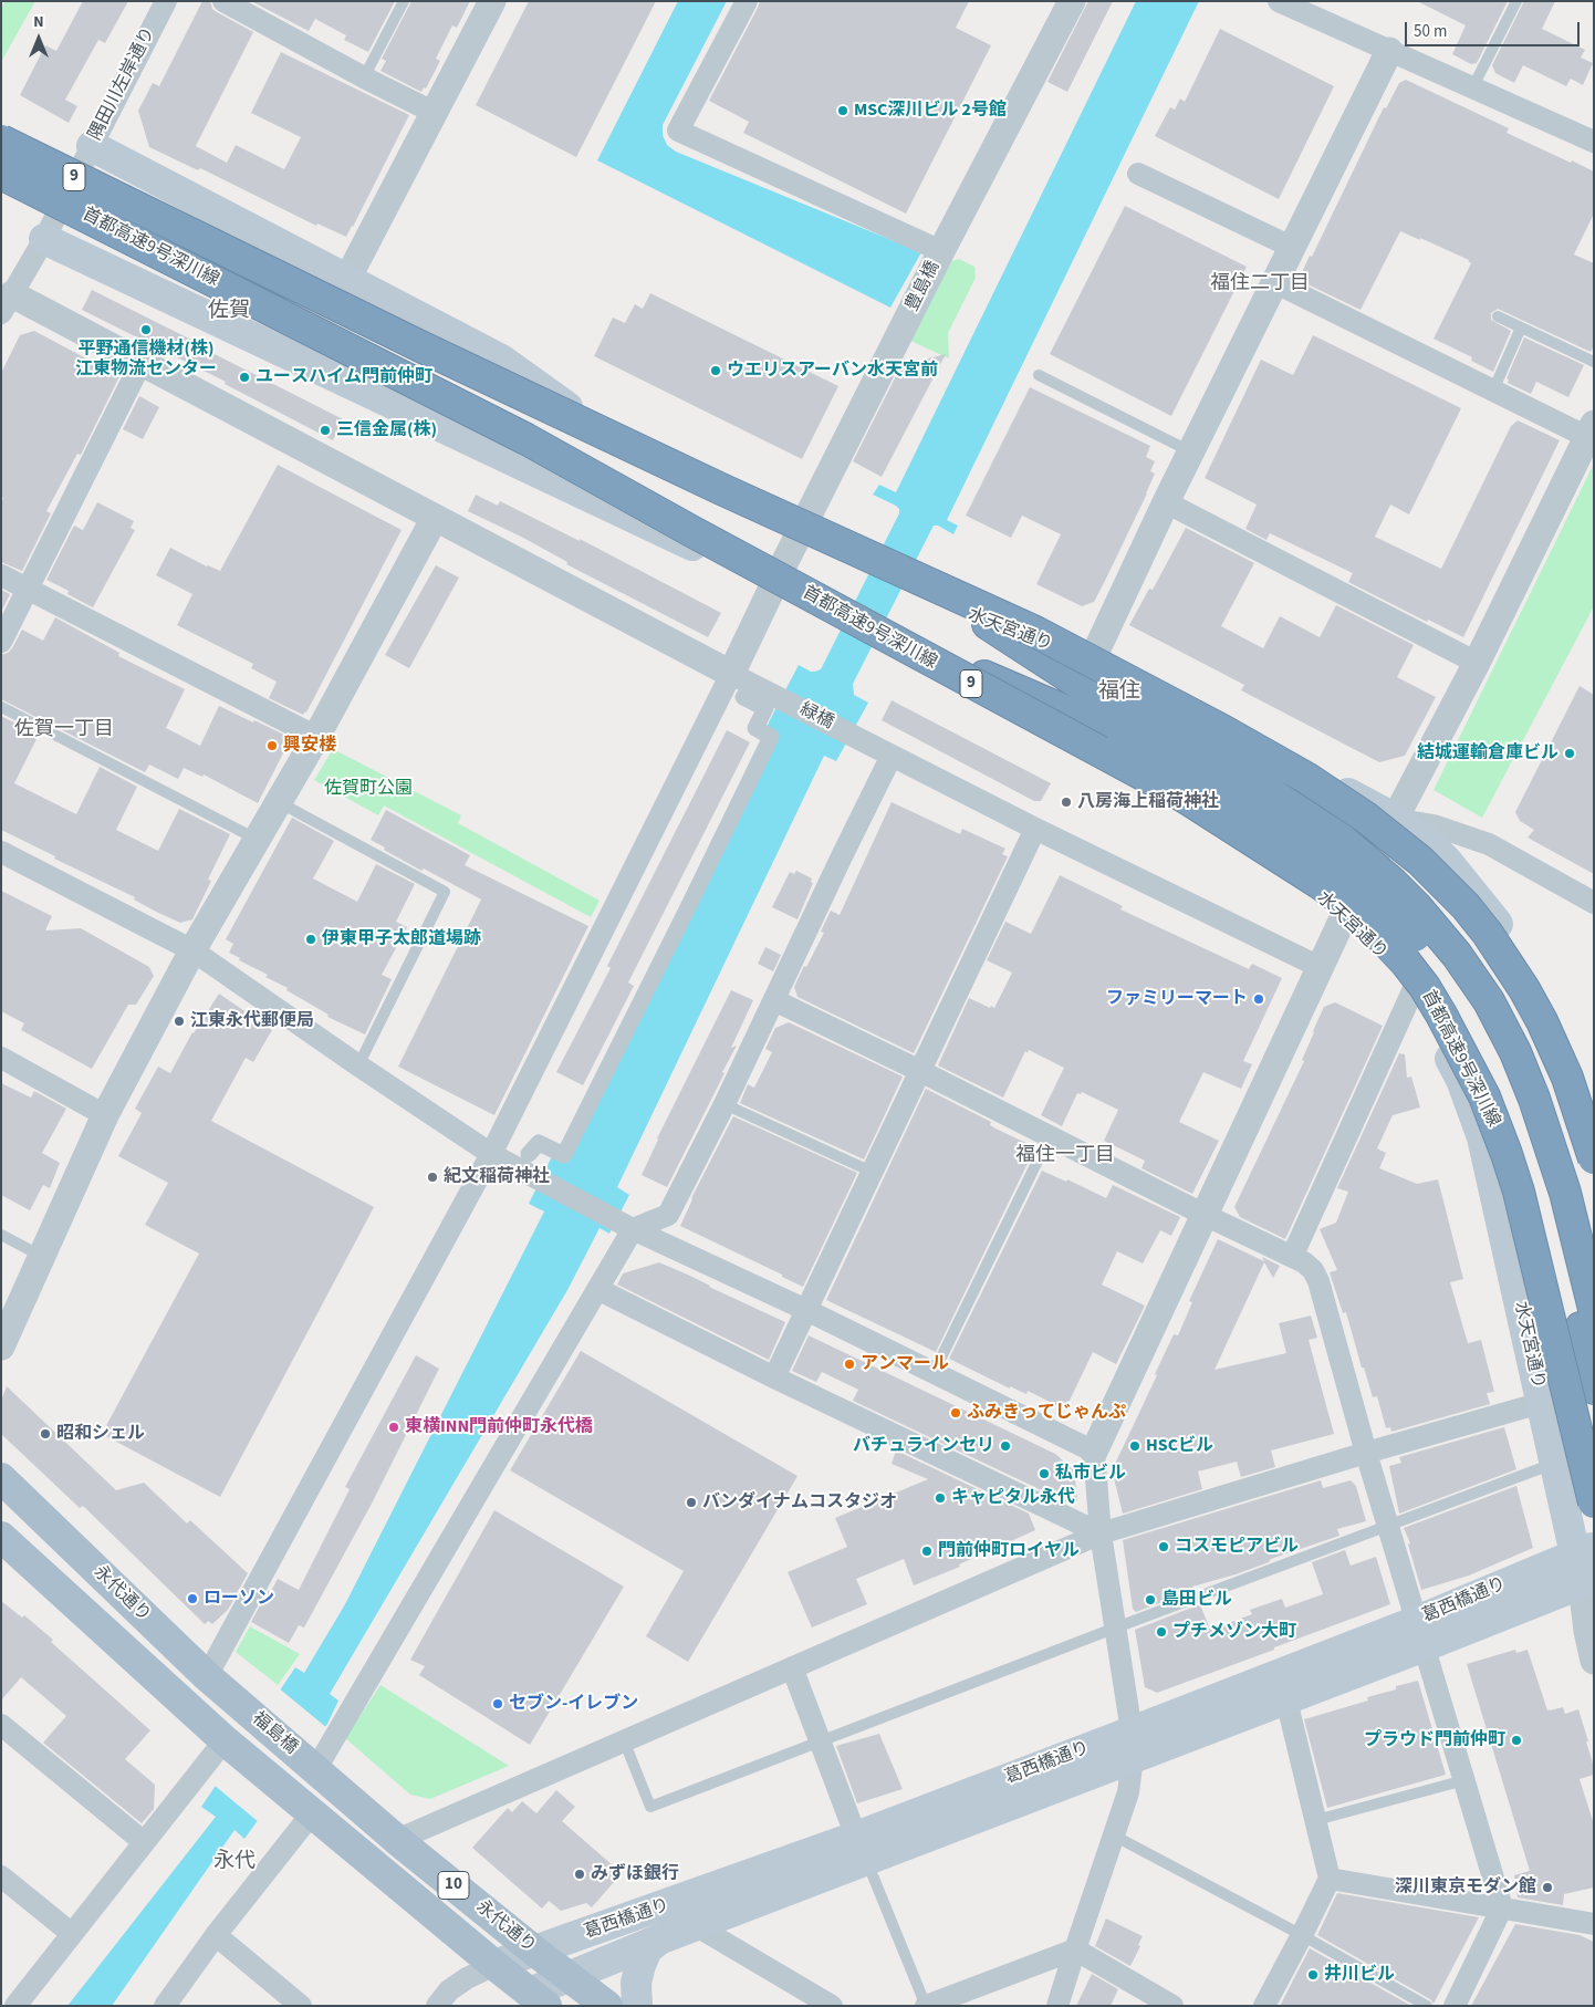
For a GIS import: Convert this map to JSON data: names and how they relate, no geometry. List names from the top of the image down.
{
  "streets": {
    "highway": ["9", "首都高速9号深川線"],
    "main road": [
      "水天宮通り",
      "永代通り",
      "葛西橋通り",
      "福島橋",
      "10"
    ],
    "street": ["隅田川左岸通り", "豊島橋", "緑橋"]
  },
  "crossings": [
    ["豊島橋", "水天宮通り"],
    ["豊島橋", "緑橋"],
    ["水天宮通り", "葛西橋通り"],
    ["永代通り", "葛西橋通り"],
    ["永代通り", "福島橋"],
    ["福島橋", "10"]
  ],
  "districts": [
    "福住二丁目",
    "佐賀",
    "福住",
    "佐賀一丁目",
    "福住一丁目",
    "永代"
  ],
  "parks": ["佐賀町公園"],
  "places": [
    "MSC深川ビル 2号館",
    "平野通信機材(株) 江東物流センター",
    "ウエリスアーバン水天宮前",
    "ユースハイム門前仲町",
    "三信金属(株)",
    "興安楼",
    "結城運輸倉庫ビル",
    "八房海上稲荷神社",
    "伊東甲子太郎道場跡",
    "ファミリーマート",
    "江東永代郵便局",
    "紀文稲荷神社",
    "アンマール",
    "ふみきってじゃんぷ",
    "東横INN門前仲町永代橋",
    "昭和シェル",
    "バチュラインセリ",
    "HSCビル",
    "私市ビル",
    "キャピタル永代",
    "バンダイナムコスタジオ",
    "コスモピアビル",
    "門前仲町ロイヤル",
    "ローソン",
    "島田ビル",
    "プチメゾン大町",
    "セブン-イレブン",
    "プラウド門前仲町",
    "みずほ銀行",
    "深川東京モダン館",
    "井川ビル"
  ],
  "scale_bar": "50 m",
  "north": "top"
}
